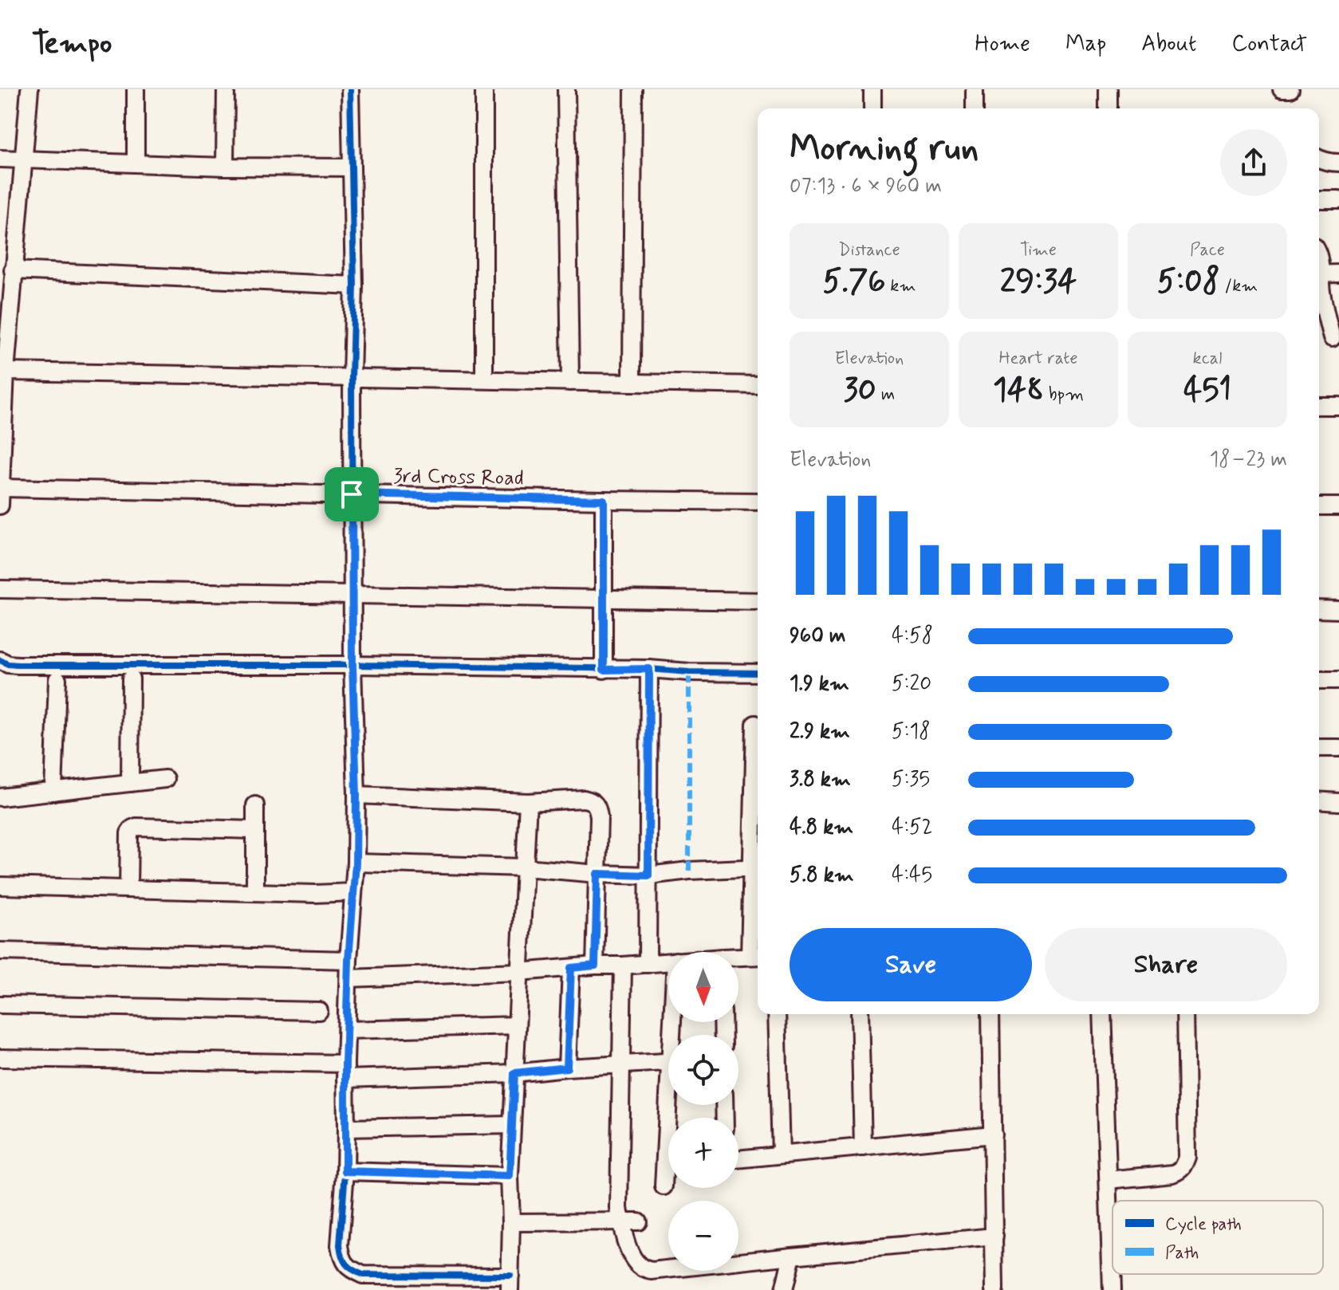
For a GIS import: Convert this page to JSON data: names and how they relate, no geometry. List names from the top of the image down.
{
  "streets": {
    "street": ["3rd Cross Road"]
  },
  "legend": ["Cycle path", "Path"],
  "north": "bottom",
  "page": {
    "header": "Tempo",
    "nav": [
      "Home",
      "Map",
      "About",
      "Contact"
    ],
    "heading": ["Morning run", "07:13 · 6 × 960 m"],
    "stats": [
      ["Distance", "5.76 km"],
      ["Time", "29:34"],
      ["Pace", "5:08 /km"],
      ["Elevation", "30 m"],
      ["Heart rate", "148 bpm"],
      ["kcal", "451"]
    ],
    "chart": ["Elevation", "18–23 m"],
    "list": [
      {
        "name": "960 m",
        "note": "4:58"
      },
      {
        "name": "1.9 km",
        "note": "5:20"
      },
      {
        "name": "2.9 km",
        "note": "5:18"
      },
      {
        "name": "3.8 km",
        "note": "5:35"
      },
      {
        "name": "4.8 km",
        "note": "4:52"
      },
      {
        "name": "5.8 km",
        "note": "4:45"
      }
    ],
    "buttons": ["Save", "Share"],
    "map_buttons": ["+", "−"]
  }
}
